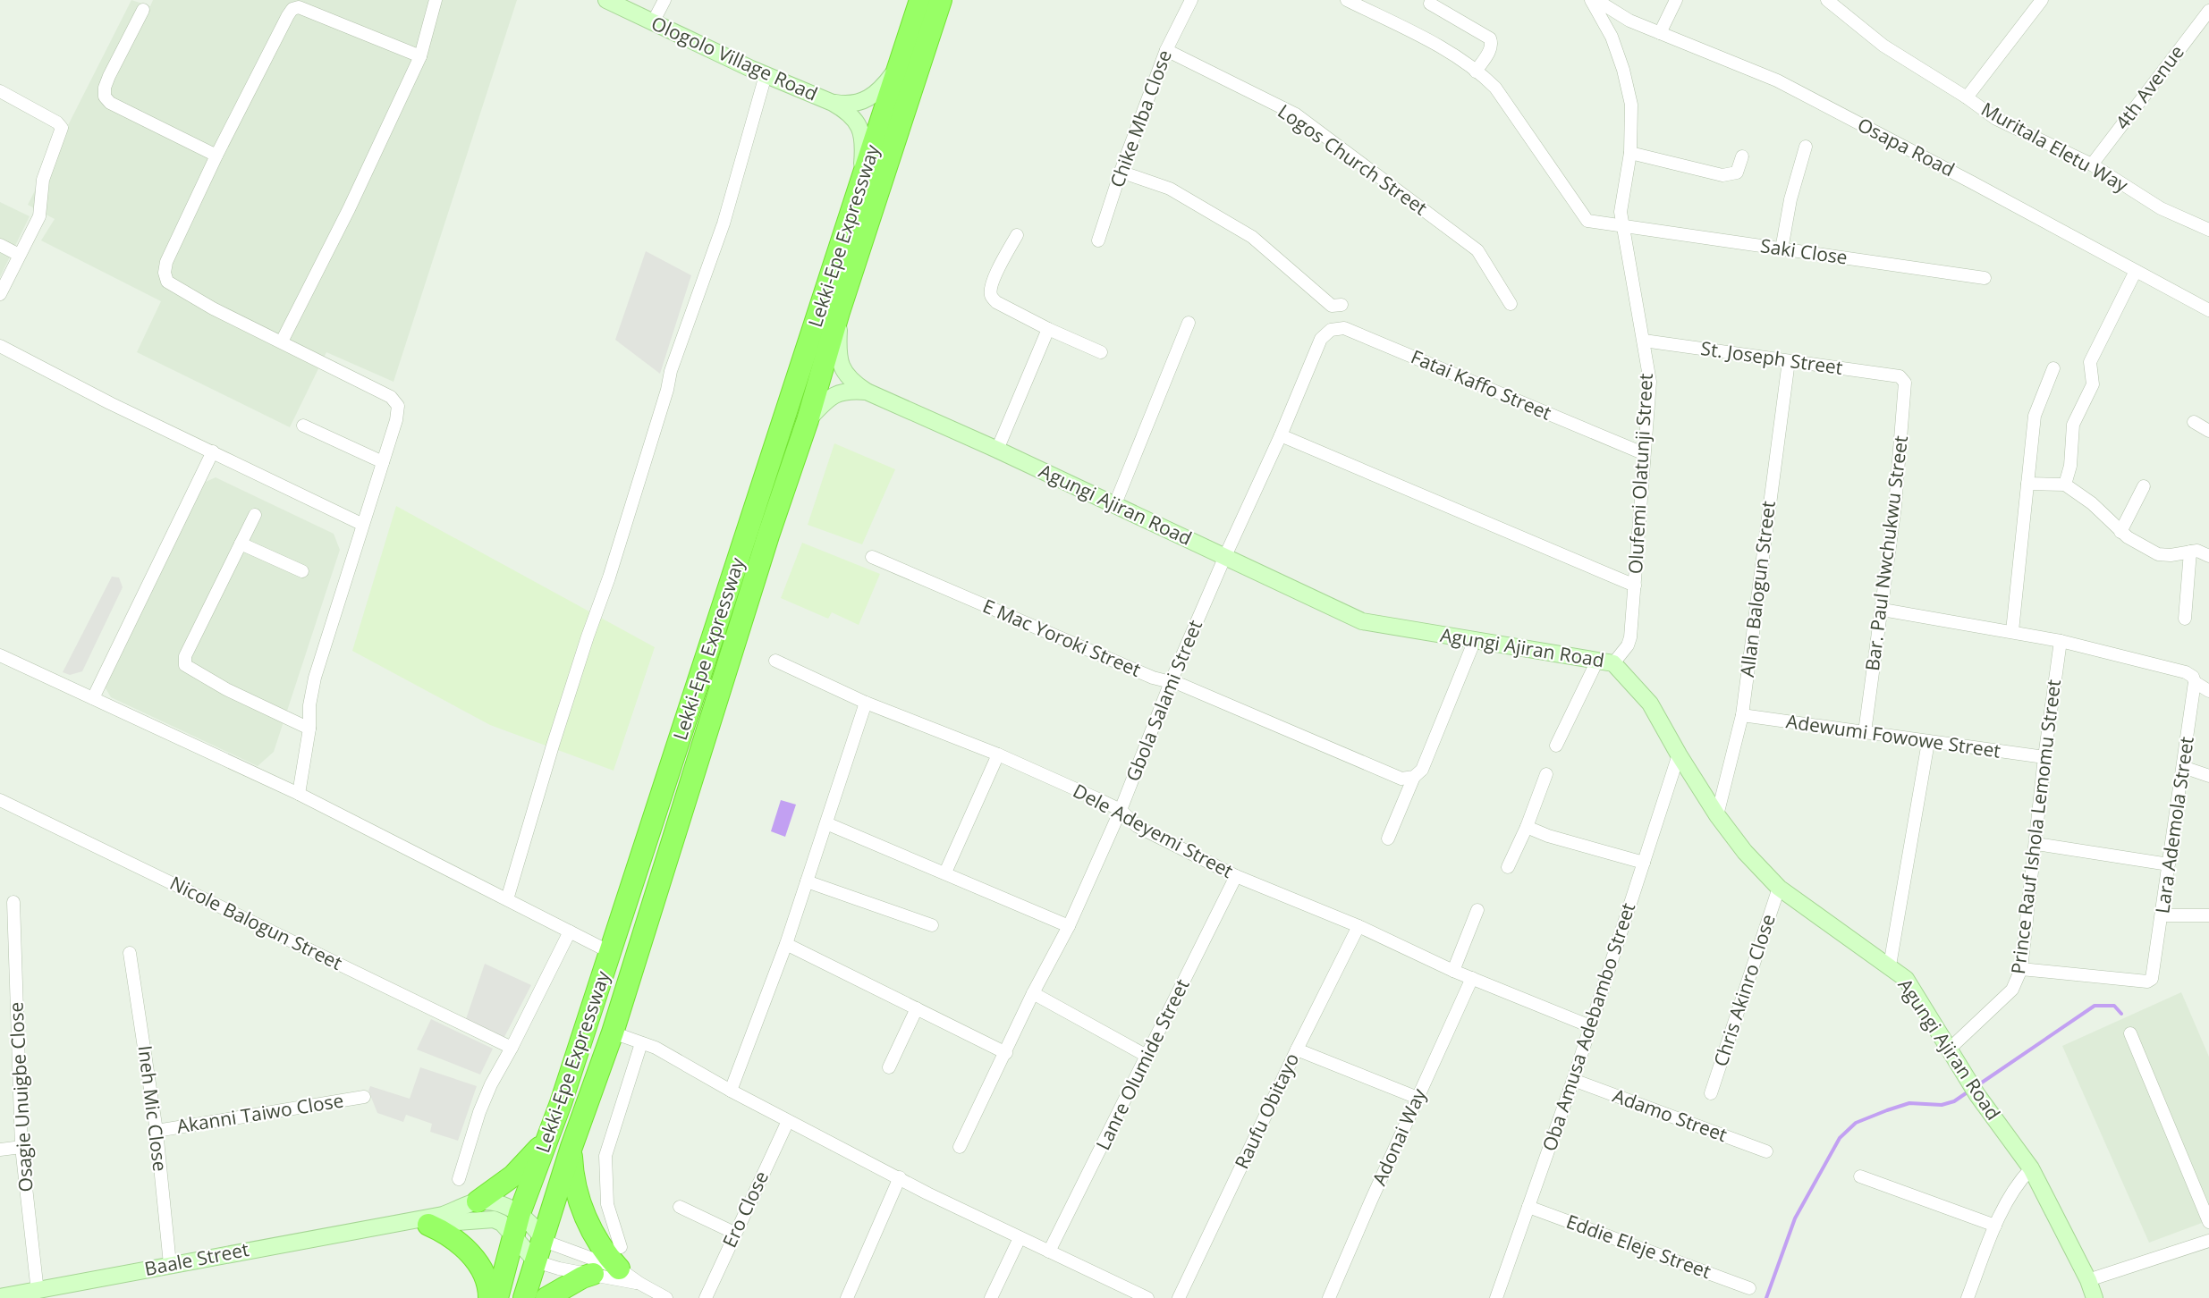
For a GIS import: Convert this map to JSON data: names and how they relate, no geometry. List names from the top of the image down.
{
  "streets": {
    "highway": ["Lekki-Epe Expressway"],
    "street": [
      "Ologolo Village Road",
      "4th Avenue",
      "Chike Mba Close",
      "Osapa Road",
      "Muritala Eletu Way",
      "Logos Church Street",
      "Saki Close",
      "St. Joseph Street",
      "Fatai Kaffo Street",
      "Olufemi Olatunji Street",
      "Agungi Ajiran Road",
      "Bar. Paul Nwchukwu Street",
      "Allan Balogun Street",
      "E Mac Yoroki Street",
      "Gbola Salami Street",
      "Adewumi Fowowe Street",
      "Lara Ademola Street",
      "Prince Rauf Ishola Lemomu Street",
      "Dele Adeyemi Street",
      "Nicole Balogun Street",
      "Chris Akinro Close",
      "Oba Amusa Adebambo Street",
      "Lanre Olumide Street",
      "Osagie Unuigbe Close",
      "Ineh Mic Close",
      "Raufu Obitayo",
      "Akanni Taiwo Close",
      "Adamo Street",
      "Adonai Way",
      "Ero Close",
      "Eddie Eleje Street",
      "Baale Street"
    ]
  },
  "crossings": [
    ["4th Avenue", "Muritala Eletu Way"],
    ["Chike Mba Close", "Logos Church Street"],
    ["Saki Close", "Olufemi Olatunji Street"],
    ["St. Joseph Street", "Olufemi Olatunji Street"],
    ["St. Joseph Street", "Bar. Paul Nwchukwu Street"],
    ["St. Joseph Street", "Allan Balogun Street"],
    ["Fatai Kaffo Street", "Olufemi Olatunji Street"],
    ["Fatai Kaffo Street", "Gbola Salami Street"],
    ["Olufemi Olatunji Street", "Agungi Ajiran Road"],
    ["Agungi Ajiran Road", "Allan Balogun Street"],
    ["Agungi Ajiran Road", "Gbola Salami Street"],
    ["Agungi Ajiran Road", "Prince Rauf Ishola Lemomu Street"],
    ["Agungi Ajiran Road", "Chris Akinro Close"],
    ["Agungi Ajiran Road", "Oba Amusa Adebambo Street"],
    ["Bar. Paul Nwchukwu Street", "Adewumi Fowowe Street"],
    ["Allan Balogun Street", "Adewumi Fowowe Street"],
    ["E Mac Yoroki Street", "Gbola Salami Street"],
    ["Gbola Salami Street", "Dele Adeyemi Street"],
    ["Adewumi Fowowe Street", "Prince Rauf Ishola Lemomu Street"],
    ["Lara Ademola Street", "Prince Rauf Ishola Lemomu Street"],
    ["Dele Adeyemi Street", "Oba Amusa Adebambo Street"],
    ["Dele Adeyemi Street", "Lanre Olumide Street"],
    ["Dele Adeyemi Street", "Raufu Obitayo"],
    ["Dele Adeyemi Street", "Adonai Way"],
    ["Oba Amusa Adebambo Street", "Adamo Street"],
    ["Oba Amusa Adebambo Street", "Eddie Eleje Street"],
    ["Osagie Unuigbe Close", "Baale Street"],
    ["Ineh Mic Close", "Akanni Taiwo Close"],
    ["Ineh Mic Close", "Baale Street"]
  ]
}
